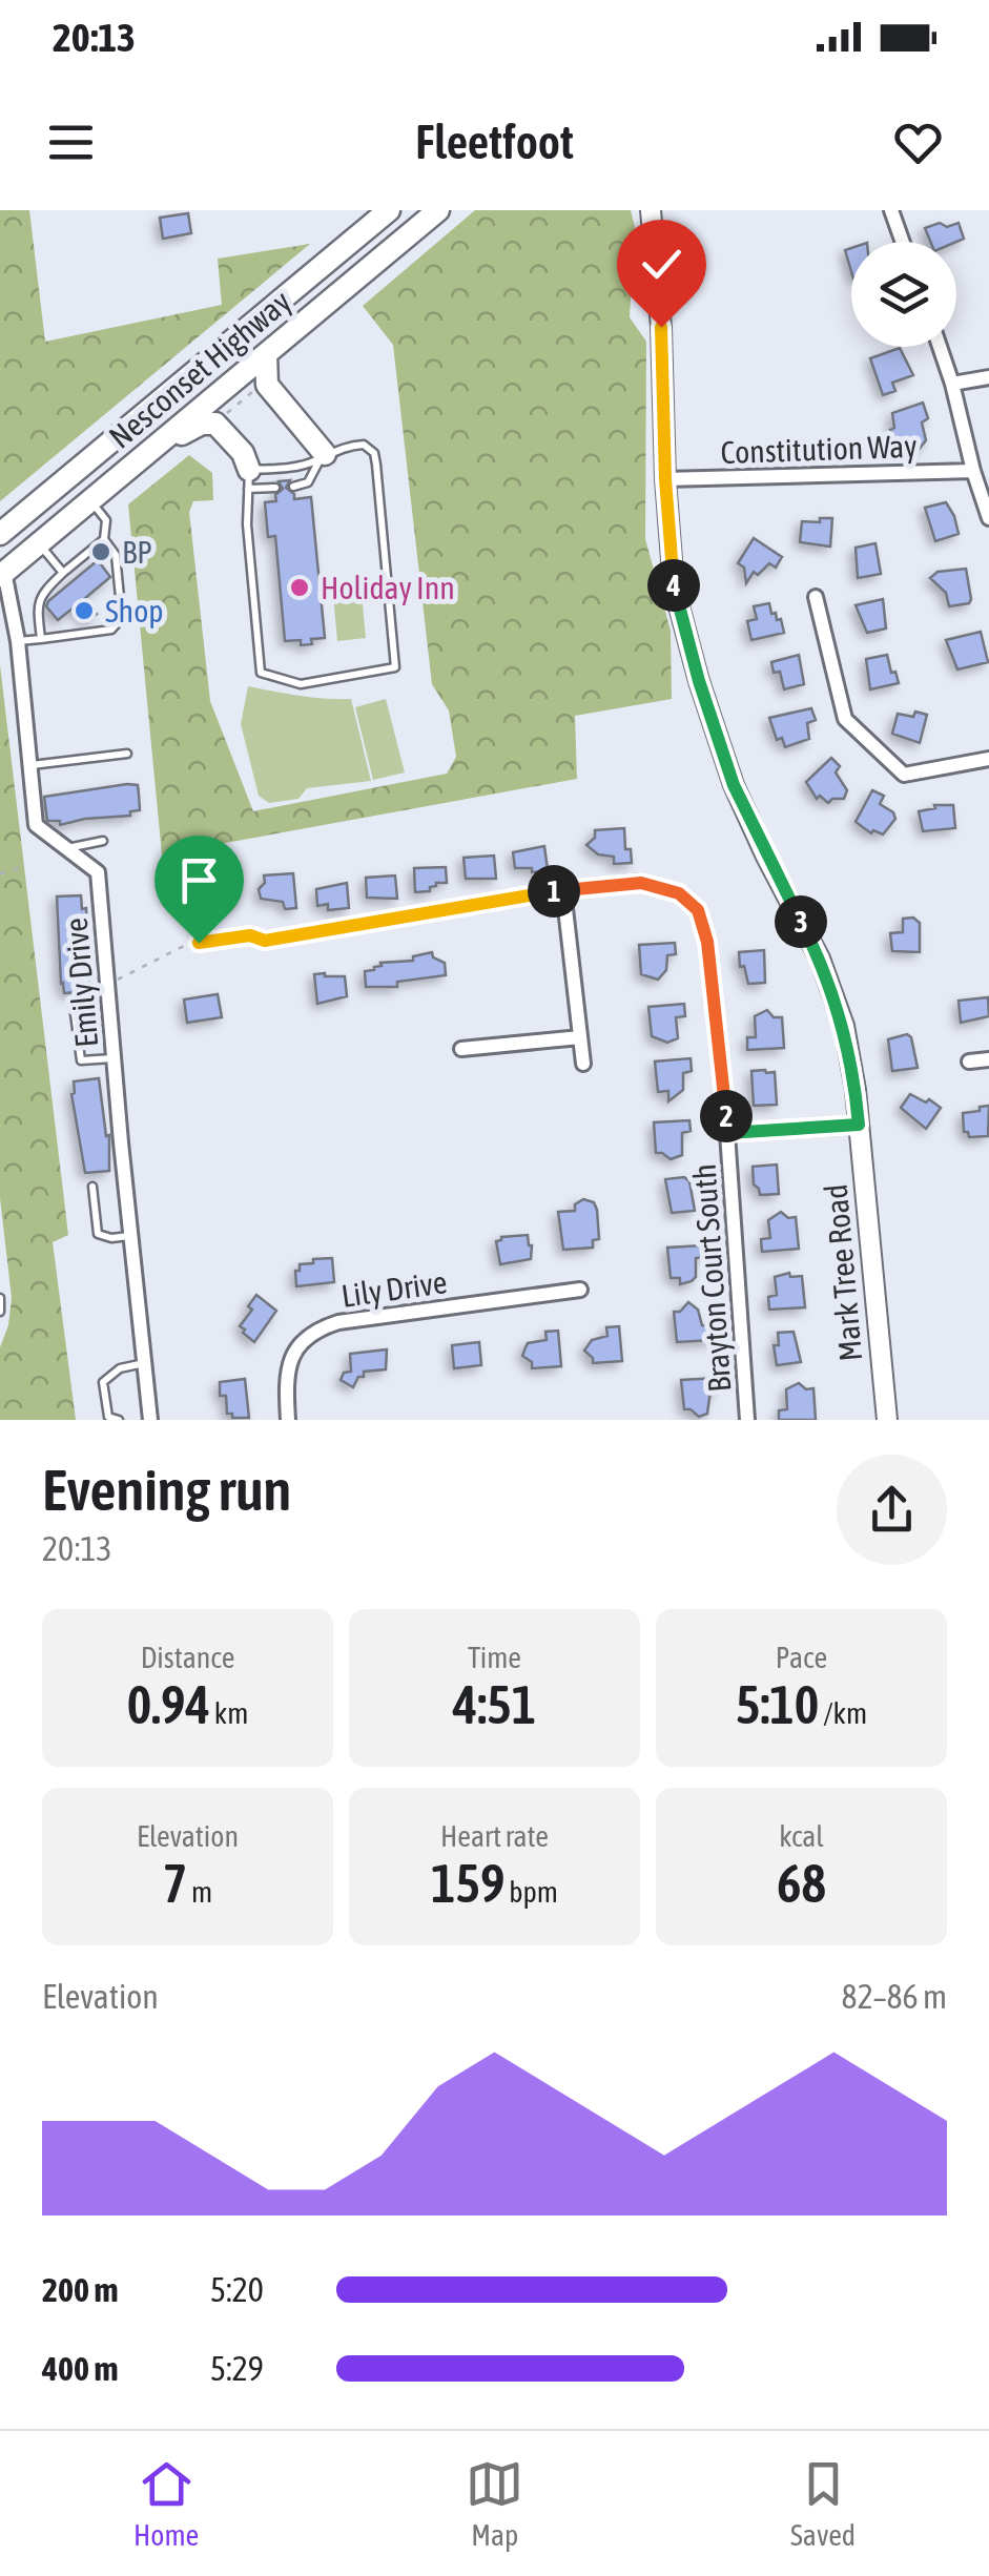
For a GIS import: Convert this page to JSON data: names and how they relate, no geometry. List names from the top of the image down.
{
  "streets": {
    "highway": ["Nesconset Highway"],
    "main road": ["Mark Tree Road"],
    "street": [
      "Constitution Way",
      "Emily Drive",
      "Brayton Court South",
      "Lily Drive"
    ]
  },
  "crossings": [
    ["Nesconset Highway", "Emily Drive"],
    ["Constitution Way", "Mark Tree Road"]
  ],
  "places": ["BP", "Holiday Inn", "Shop"],
  "page": {
    "status": "20:13",
    "header": "Fleetfoot",
    "pins": [
      "4",
      "1",
      "3",
      "2"
    ],
    "heading": ["Evening run", "20:13"],
    "stats": [
      ["Distance", "0.94 km"],
      ["Time", "4:51"],
      ["Pace", "5:10 /km"],
      ["Elevation", "7 m"],
      ["Heart rate", "159 bpm"],
      ["kcal", "68"]
    ],
    "chart": ["Elevation", "82–86 m"],
    "list": [
      {
        "name": "200 m",
        "note": "5:20"
      },
      {
        "name": "400 m",
        "note": "5:29"
      }
    ],
    "tabs": ["Home", "Map", "Saved"]
  }
}
